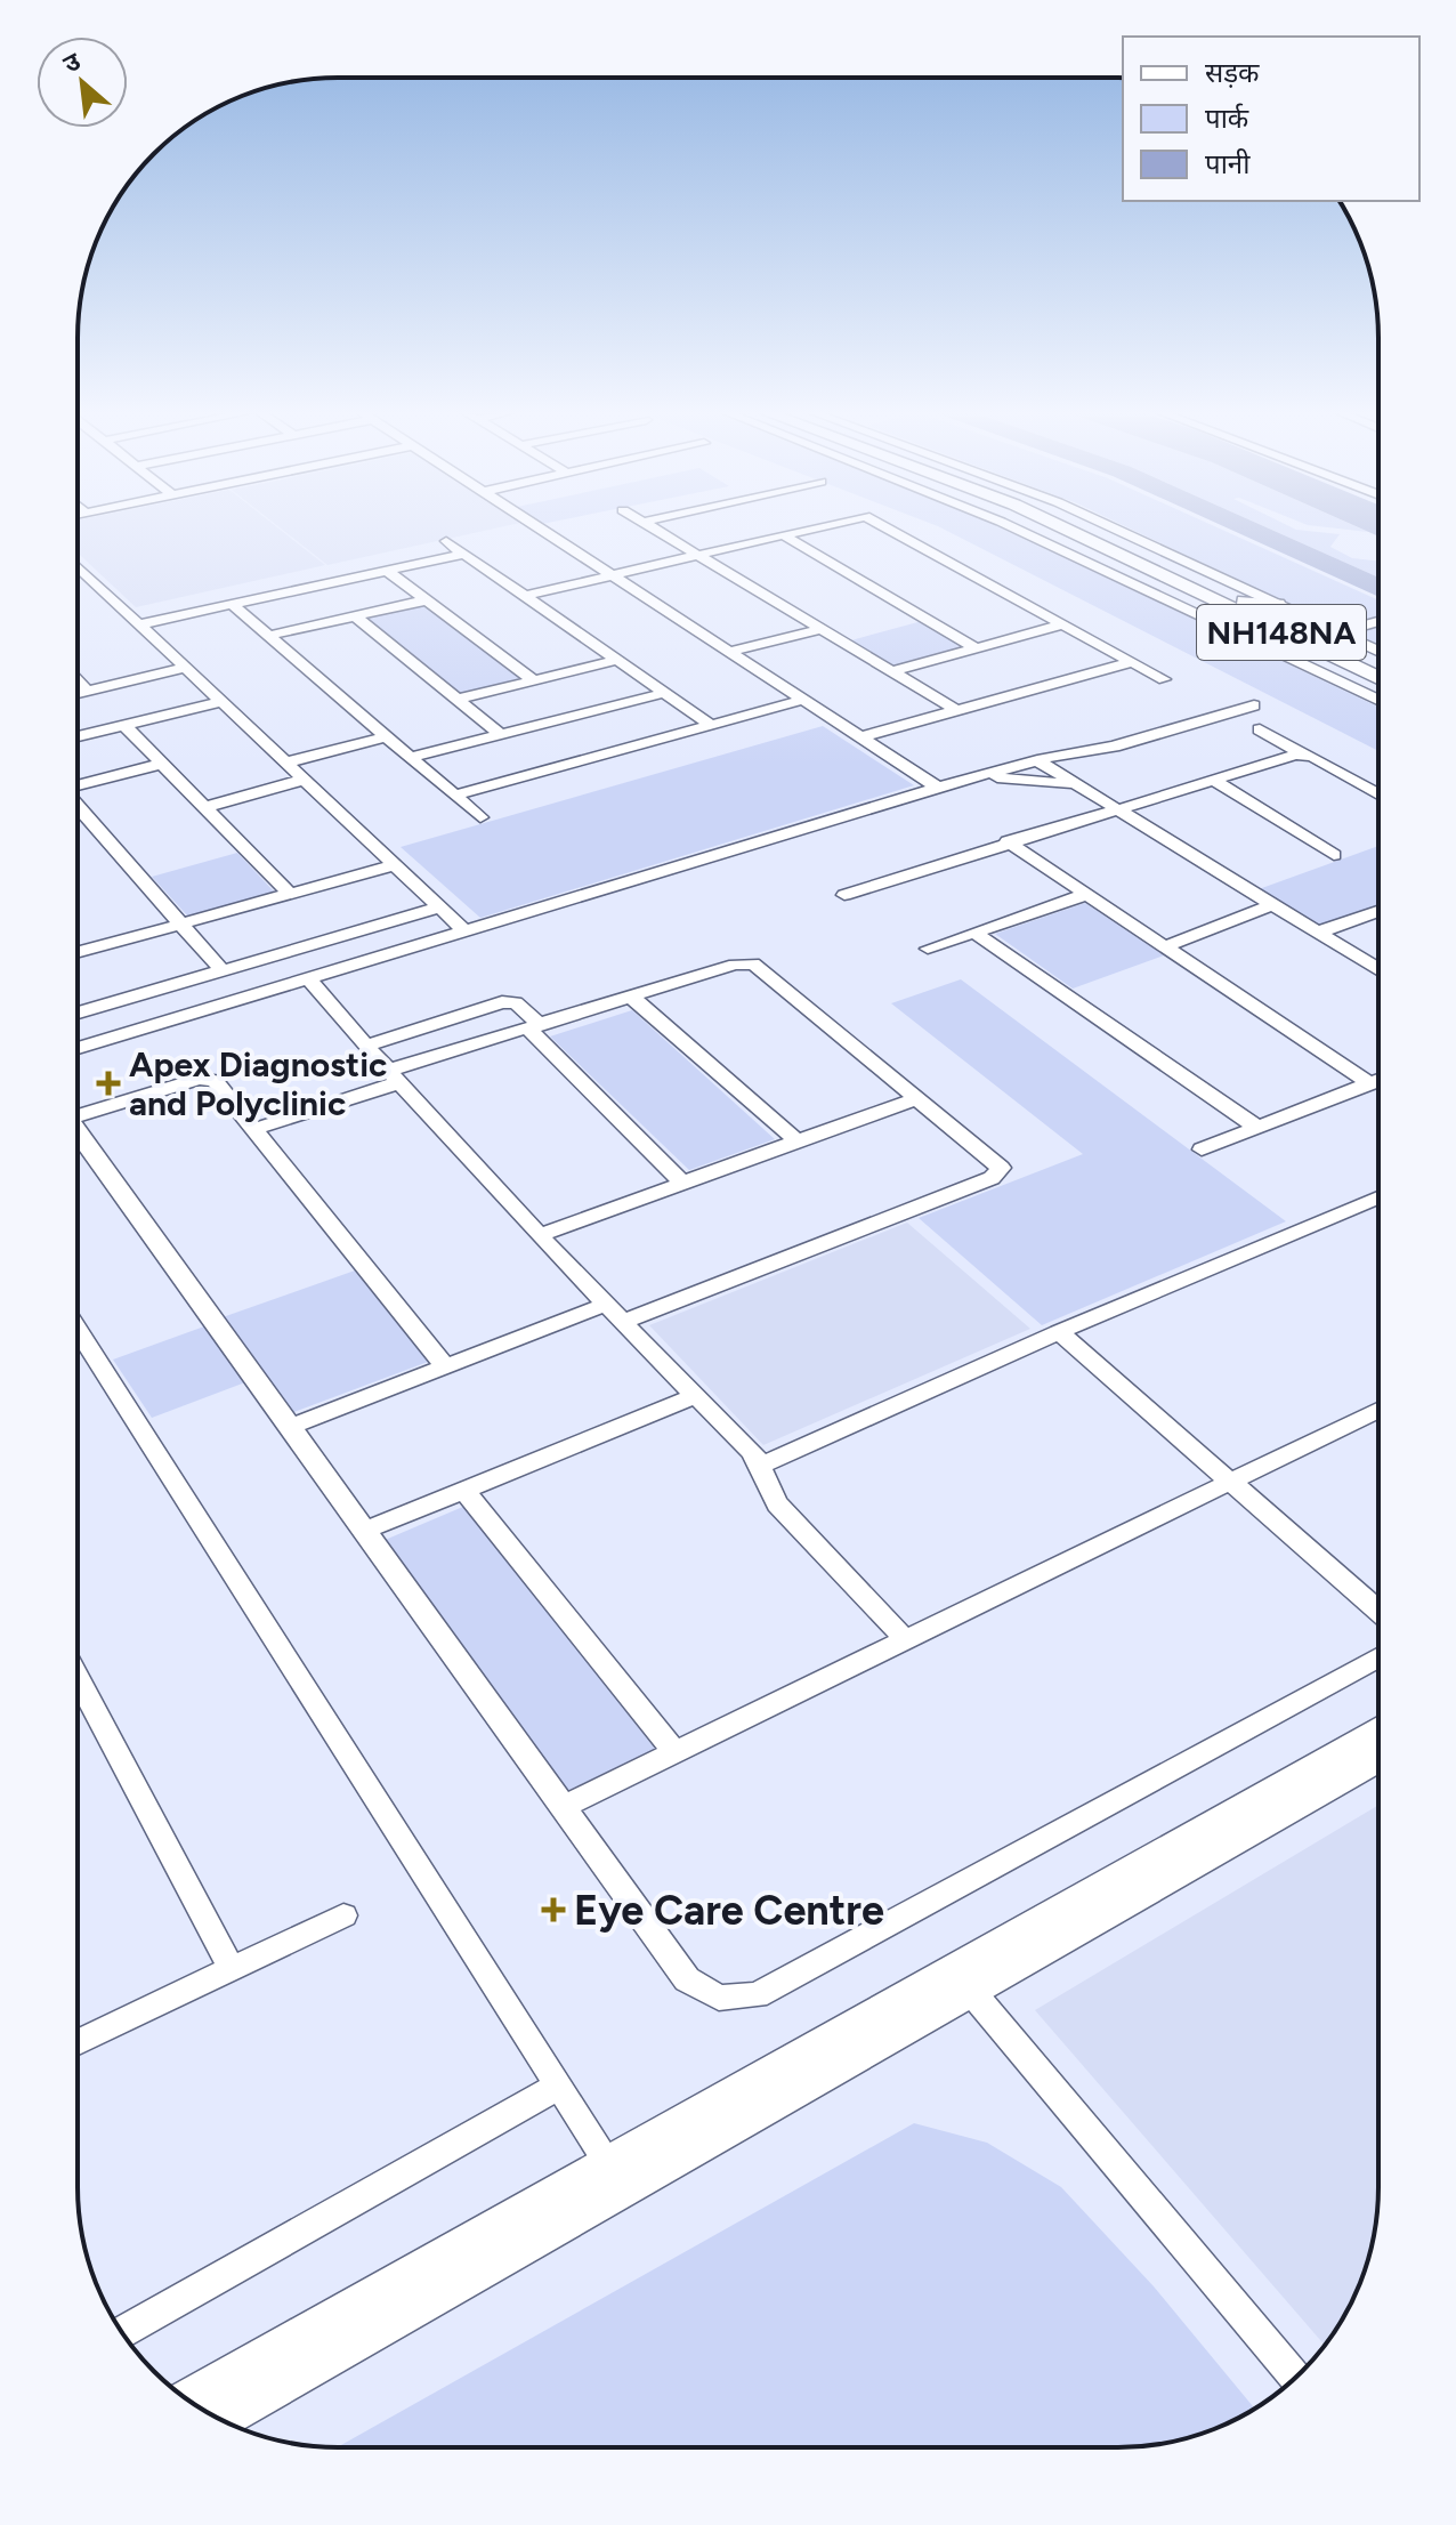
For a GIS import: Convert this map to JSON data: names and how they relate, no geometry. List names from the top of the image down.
{
  "streets": {
    "highway": ["NH148NA"]
  },
  "places": {
    "health": ["Apex Diagnostic and Polyclinic", "Eye Care Centre"]
  },
  "legend": ["सड़क", "पार्क", "पानी"],
  "north": "top left"
}
